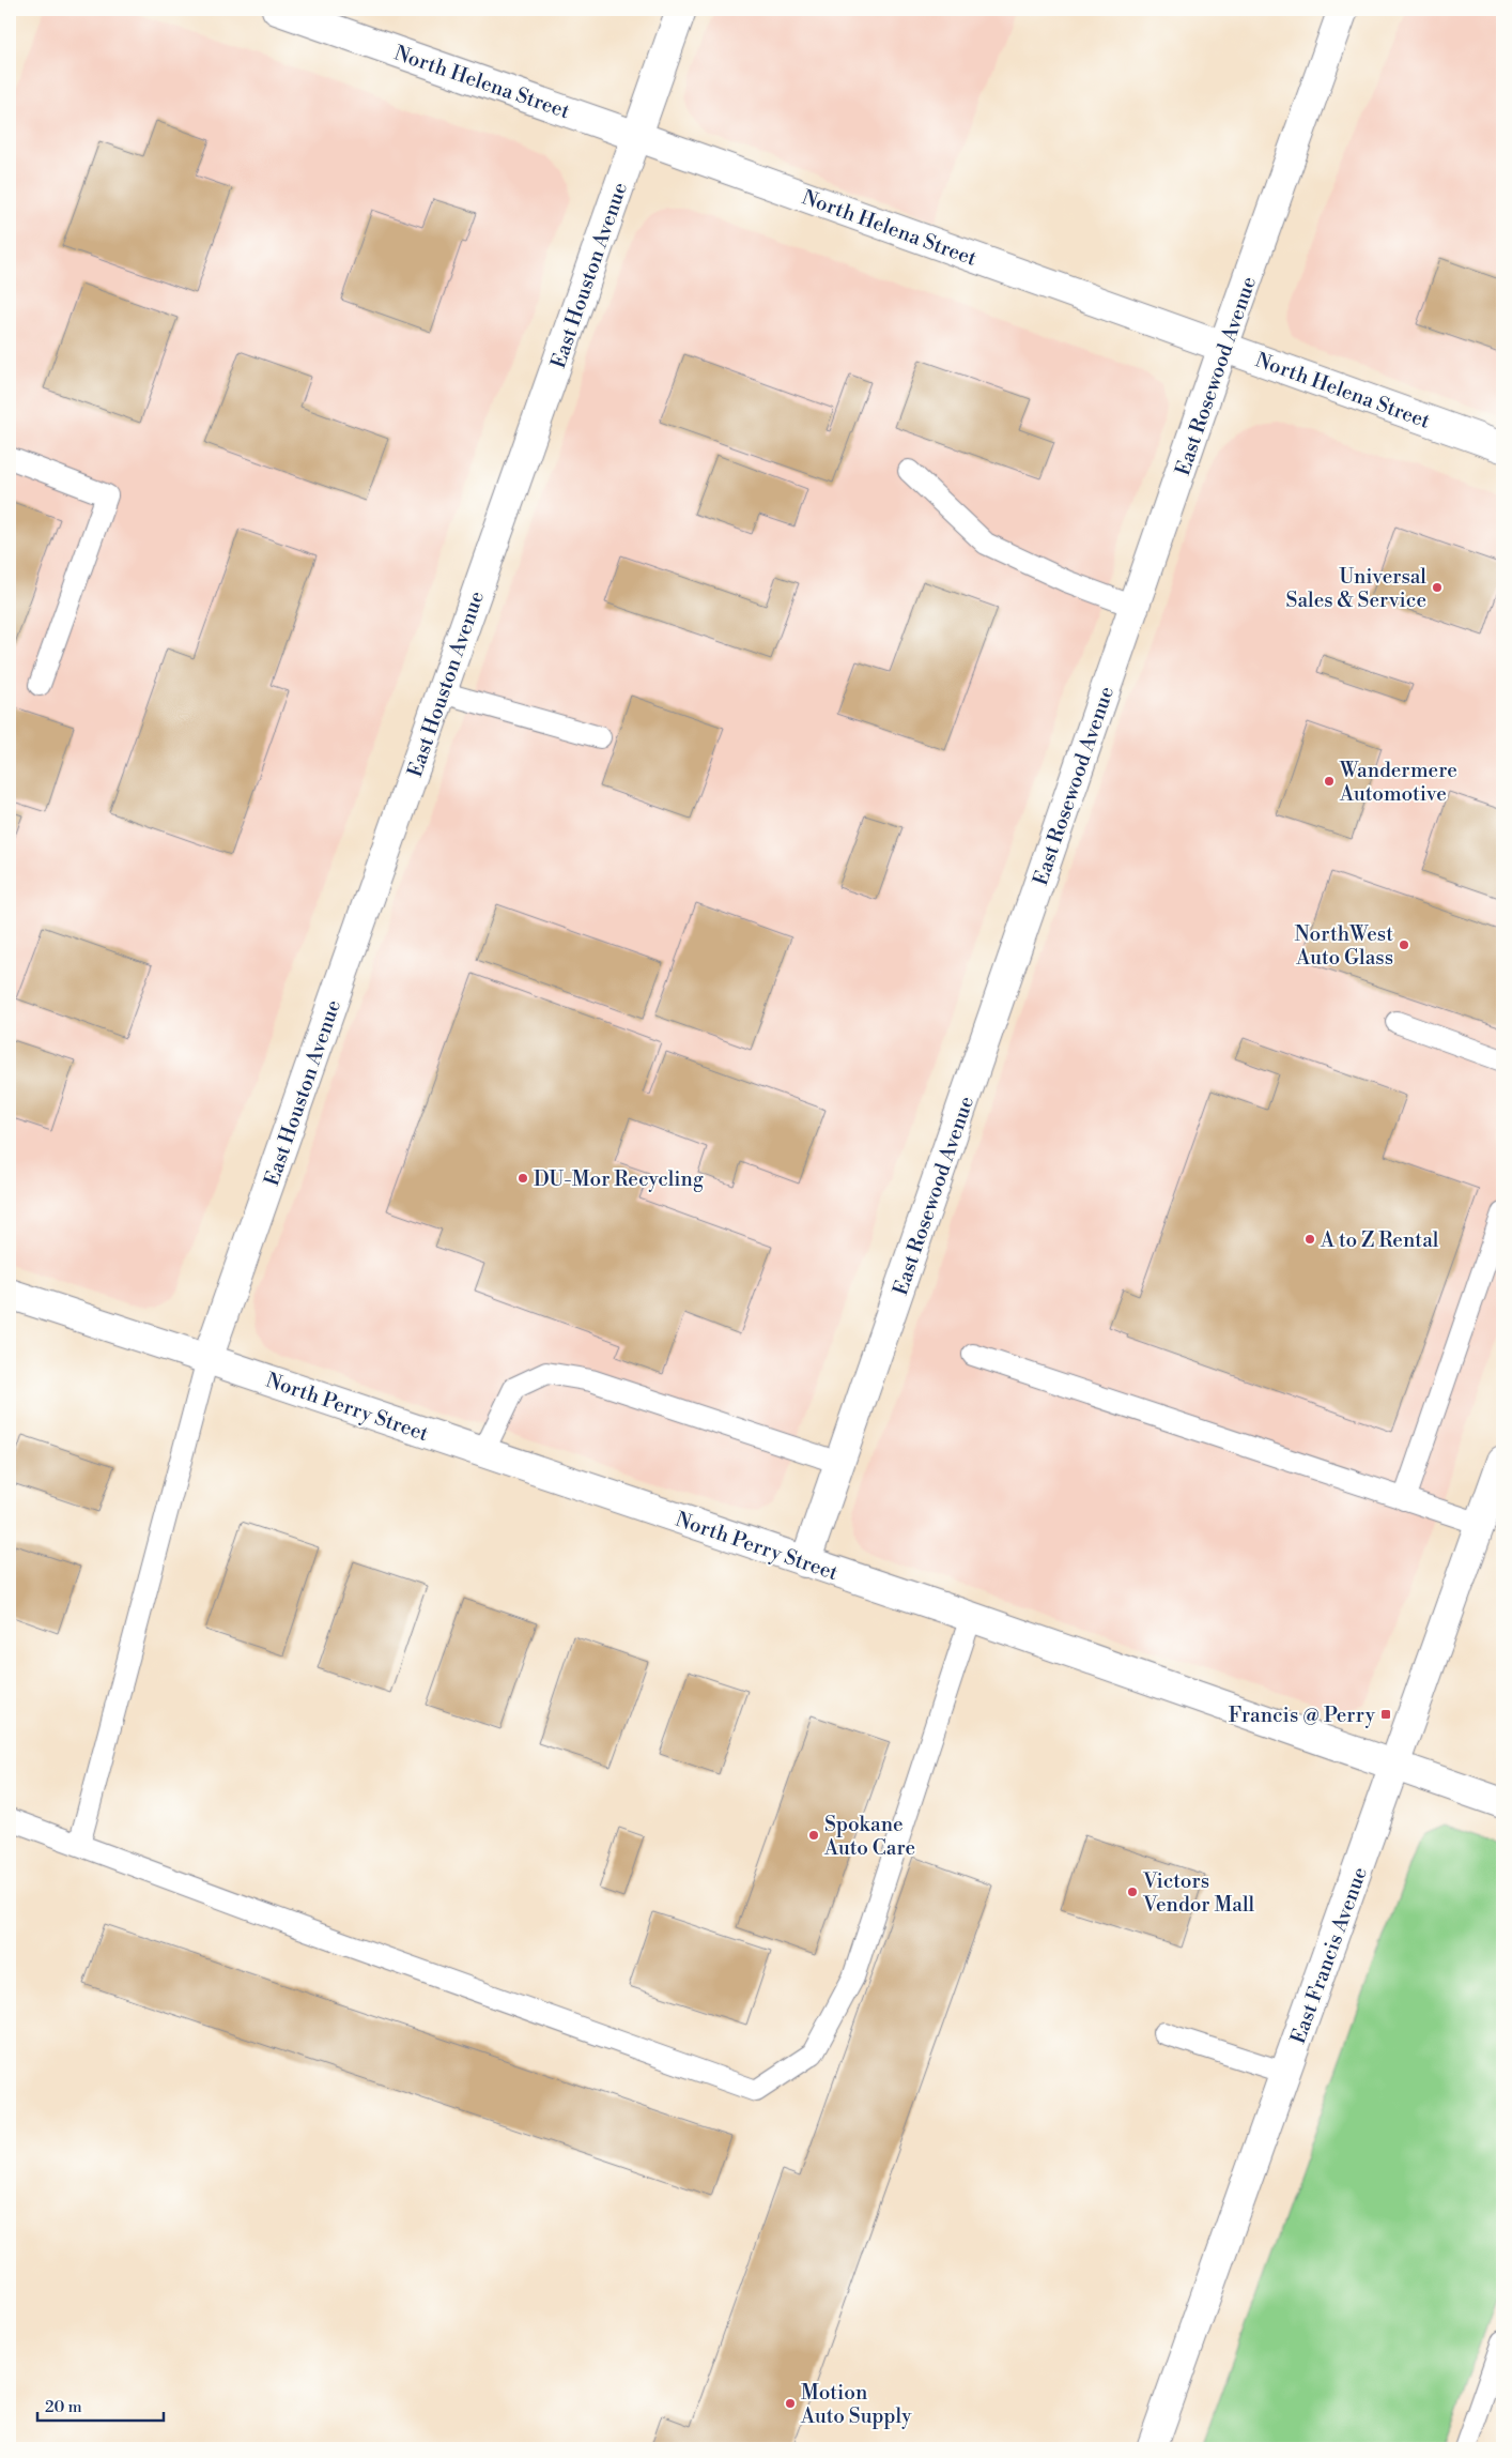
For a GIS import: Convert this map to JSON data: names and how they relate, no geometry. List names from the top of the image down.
{
  "streets": {
    "street": [
      "North Helena Street",
      "East Houston Avenue",
      "East Rosewood Avenue",
      "North Perry Street",
      "East Francis Avenue"
    ]
  },
  "crossings": [
    ["North Helena Street", "East Houston Avenue"],
    ["North Helena Street", "East Rosewood Avenue"],
    ["East Houston Avenue", "North Perry Street"],
    ["East Rosewood Avenue", "North Perry Street"],
    ["North Perry Street", "East Francis Avenue"]
  ],
  "places": {
    "other": [
      "Universal Sales & Service",
      "Wandermere Automotive",
      "NorthWest Auto Glass",
      "DU-Mor Recycling",
      "A to Z Rental",
      "Spokane Auto Care",
      "Victors Vendor Mall",
      "Motion Auto Supply"
    ],
    "transit": ["Francis @ Perry"]
  },
  "scale_bar": "20 m"
}
